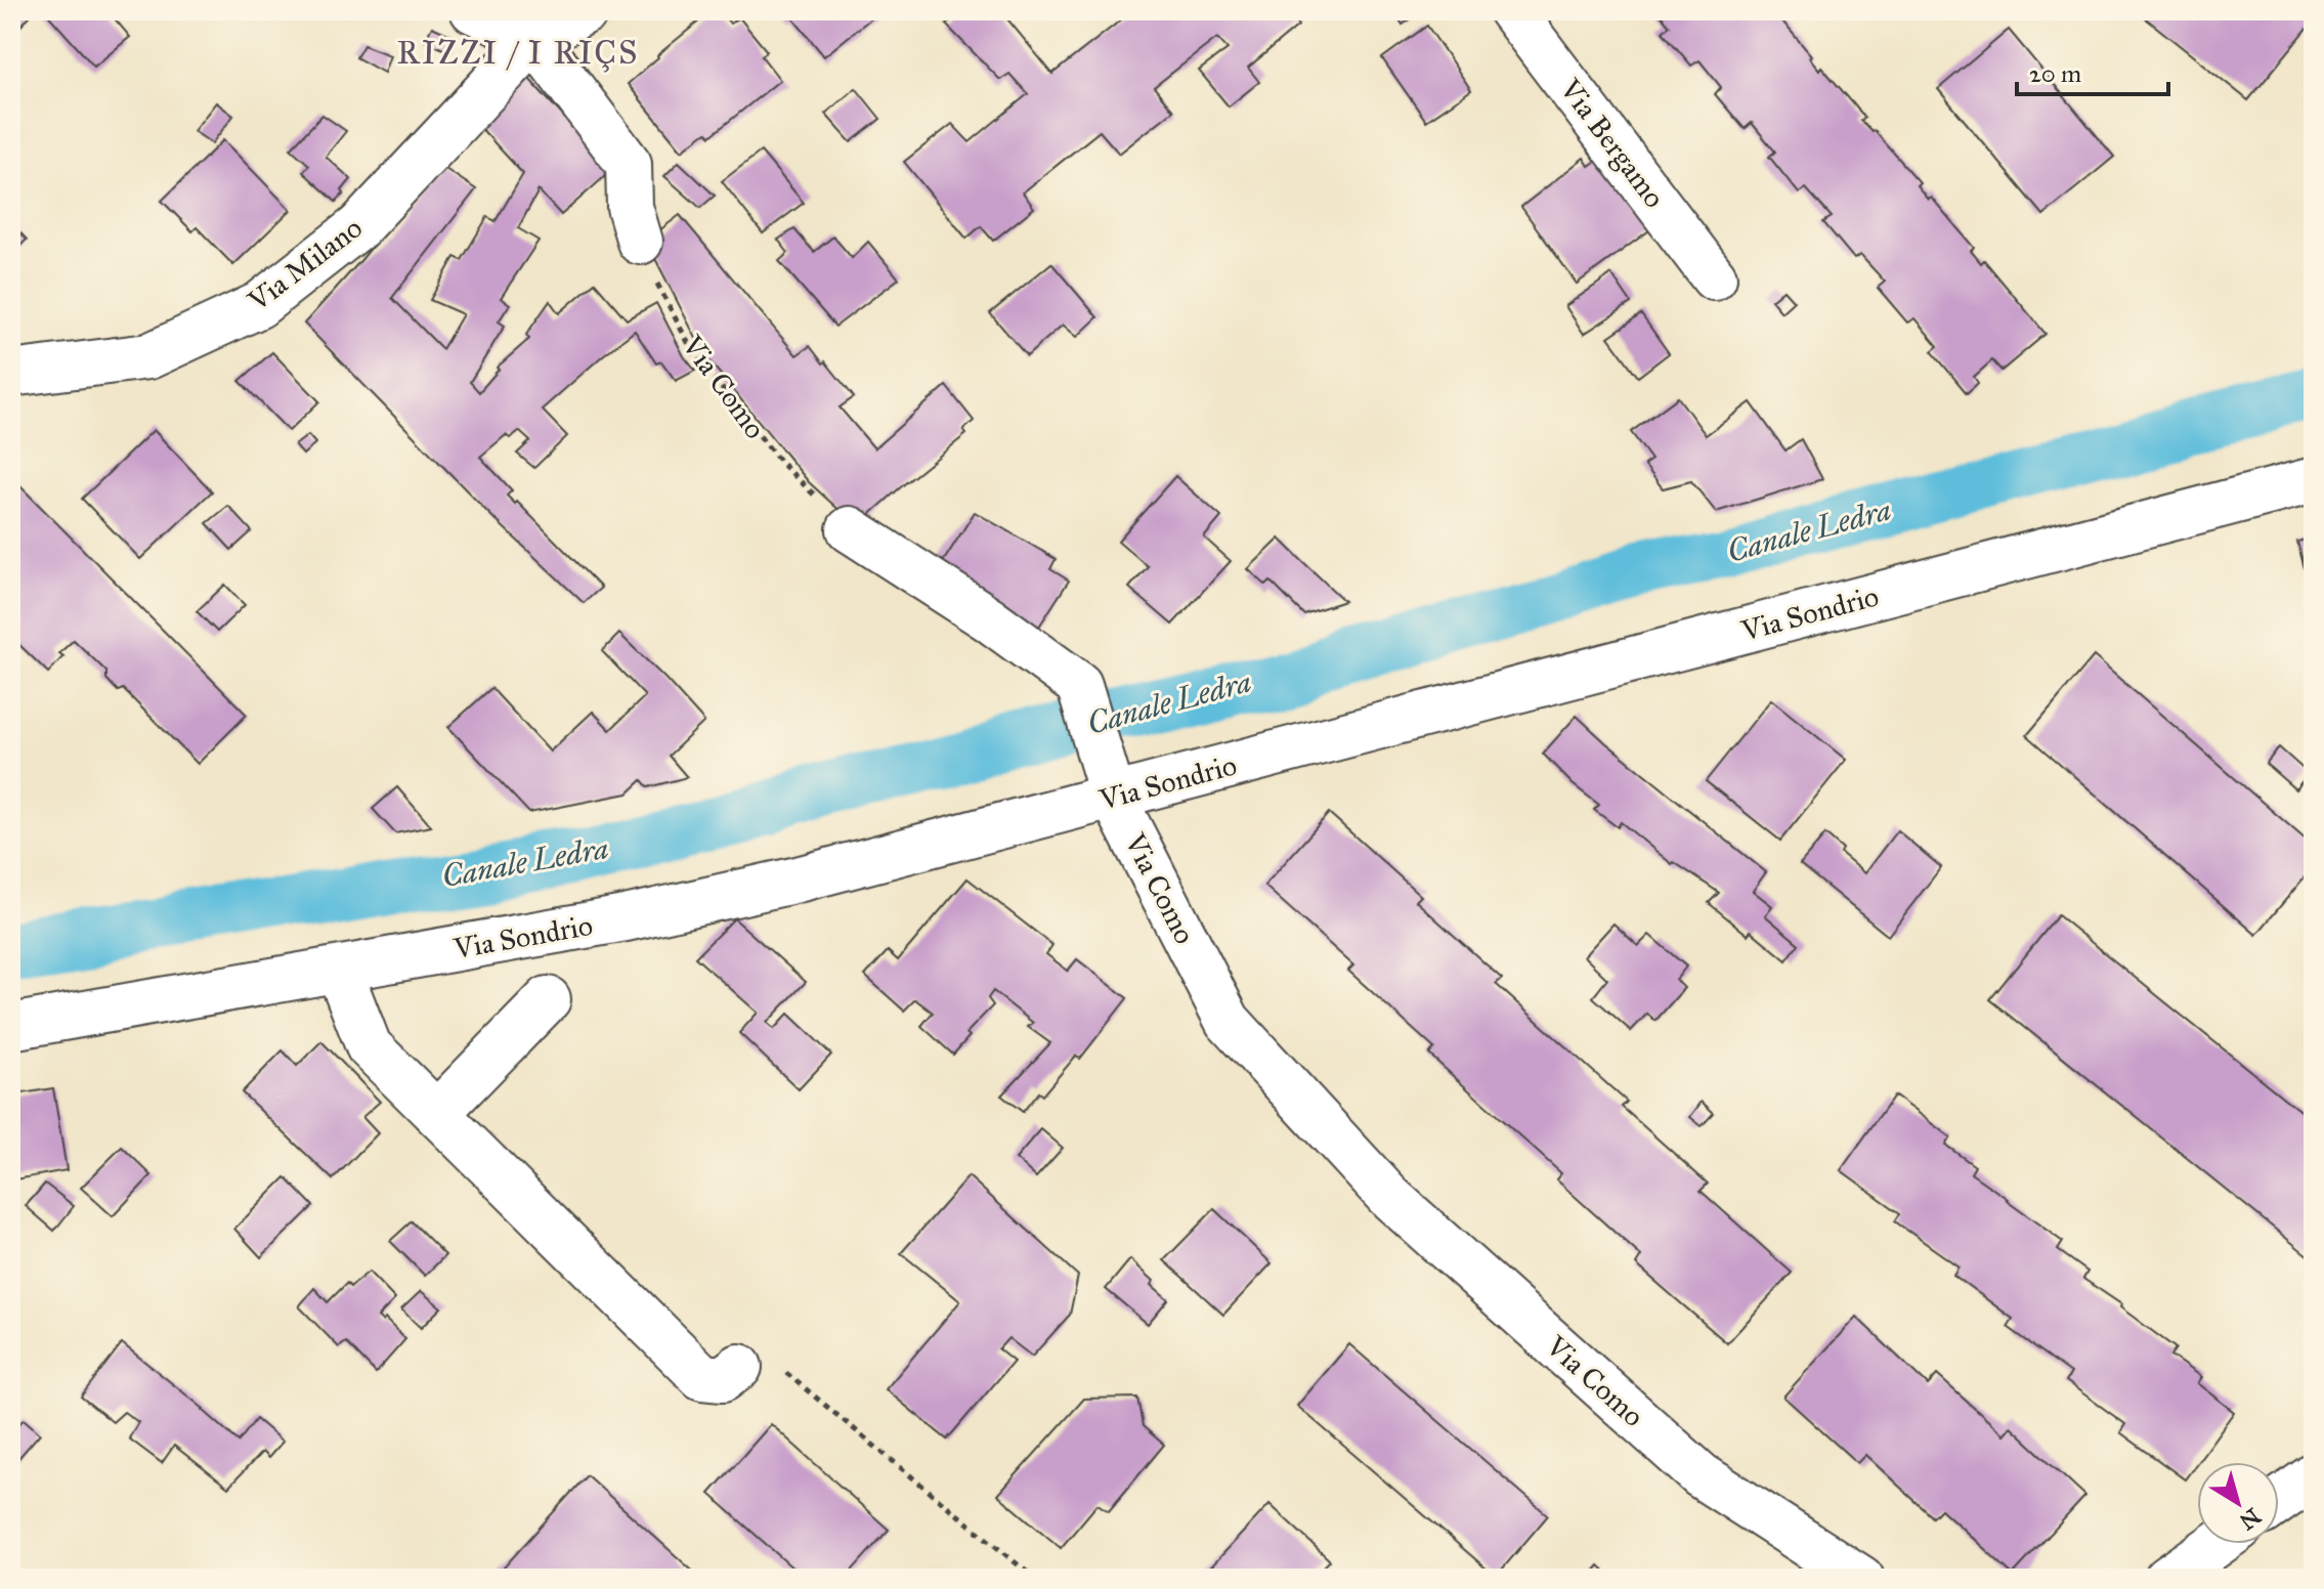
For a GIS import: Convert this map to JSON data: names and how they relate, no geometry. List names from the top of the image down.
{
  "streets": {
    "street": [
      "Via Bergamo",
      "Via Milano",
      "Via Como",
      "Via Sondrio"
    ]
  },
  "crossings": [
    ["Via Como", "Via Sondrio"]
  ],
  "districts": ["RIZZI / I RIÇS"],
  "water": ["Canale Ledra"],
  "scale_bar": "20 m",
  "north": "bottom right"
}
